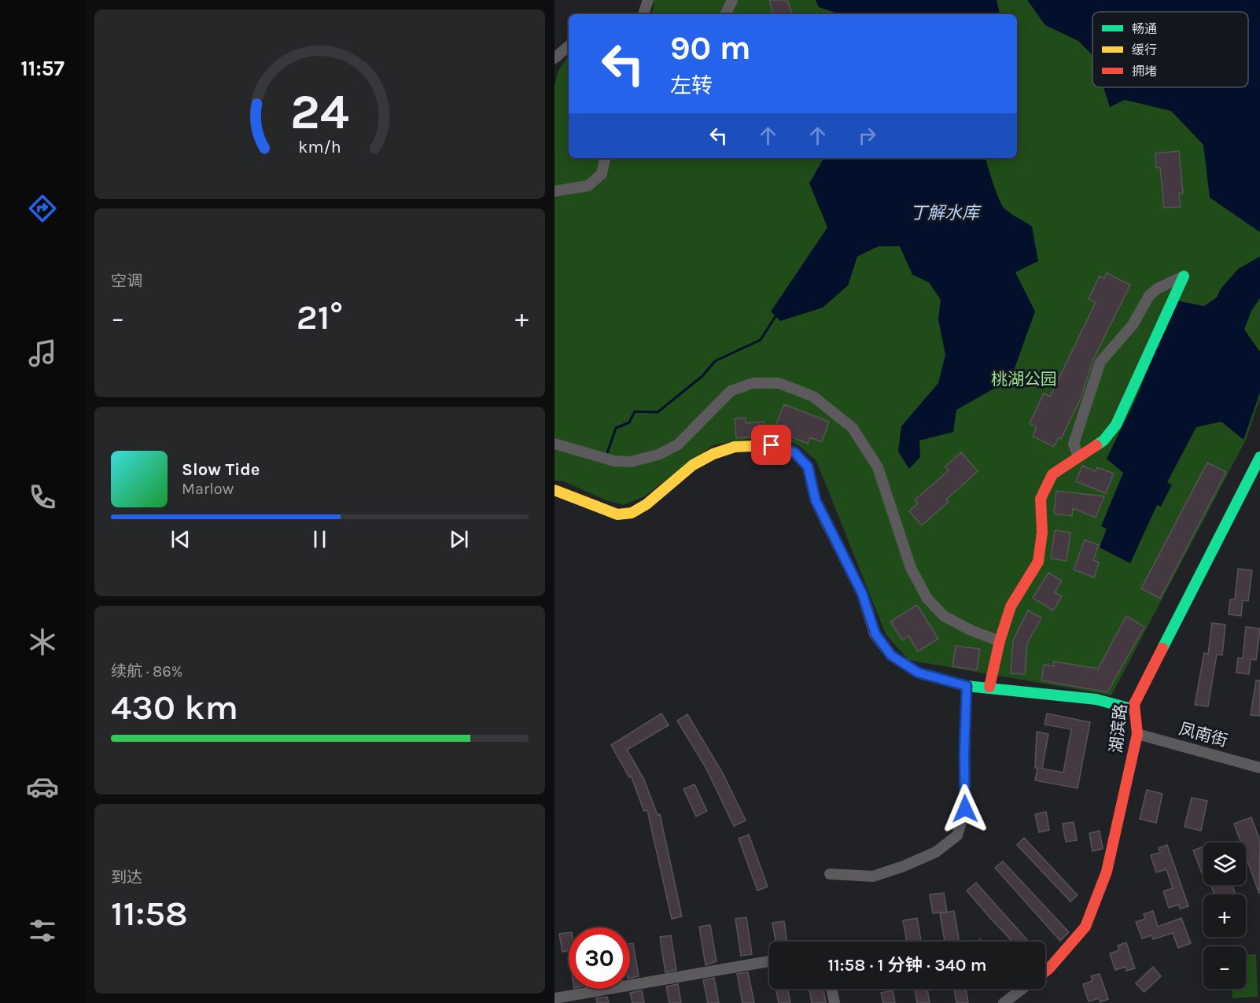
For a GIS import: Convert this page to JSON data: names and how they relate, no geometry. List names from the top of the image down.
{
  "streets": {
    "street": ["湖滨路", "凤南街"]
  },
  "crossings": [
    ["湖滨路", "凤南街"]
  ],
  "water": ["丁解水库"],
  "parks": ["桃湖公园"],
  "legend": ["畅通", "缓行", "拥堵"],
  "page": {
    "tabs": "11:57",
    "turn": ["90 m", "左转"],
    "tile": [
      "空调",
      ["续航 · 86%", "430 km"],
      ["到达", "11:58"]
    ],
    "heat": ["−", "21°", "+"],
    "song": ["Slow Tide", "Marlow"],
    "map_buttons": ["+", "−"],
    "limit": "30",
    "trip": "11:58 · 1 分钟 · 340 m",
    "gauge": ["24", "km/h"]
  }
}
